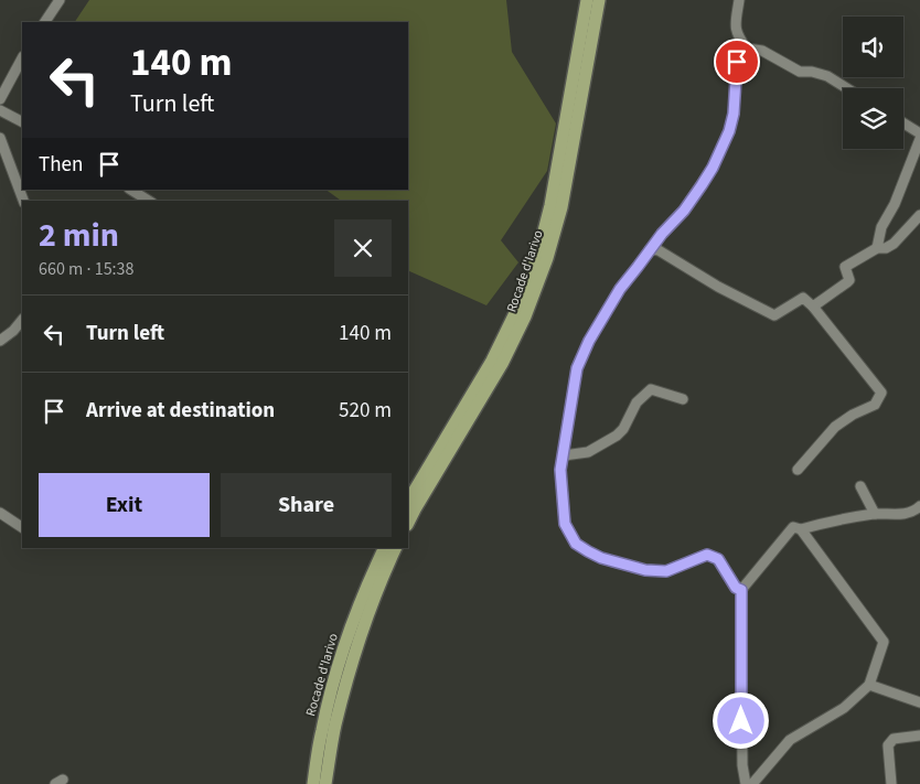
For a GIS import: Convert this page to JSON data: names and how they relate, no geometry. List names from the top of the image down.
{
  "streets": {
    "main road": ["Rocade d'Iarivo"]
  },
  "page": {
    "turn": ["140 m", "Turn left"],
    "then": "Then",
    "heading": ["2 min", "660 m · 15:38"],
    "list": [
      {
        "name": "Turn left",
        "value": "140 m"
      },
      {
        "name": "Arrive at destination",
        "value": "520 m"
      }
    ],
    "buttons": ["Exit", "Share"]
  }
}
